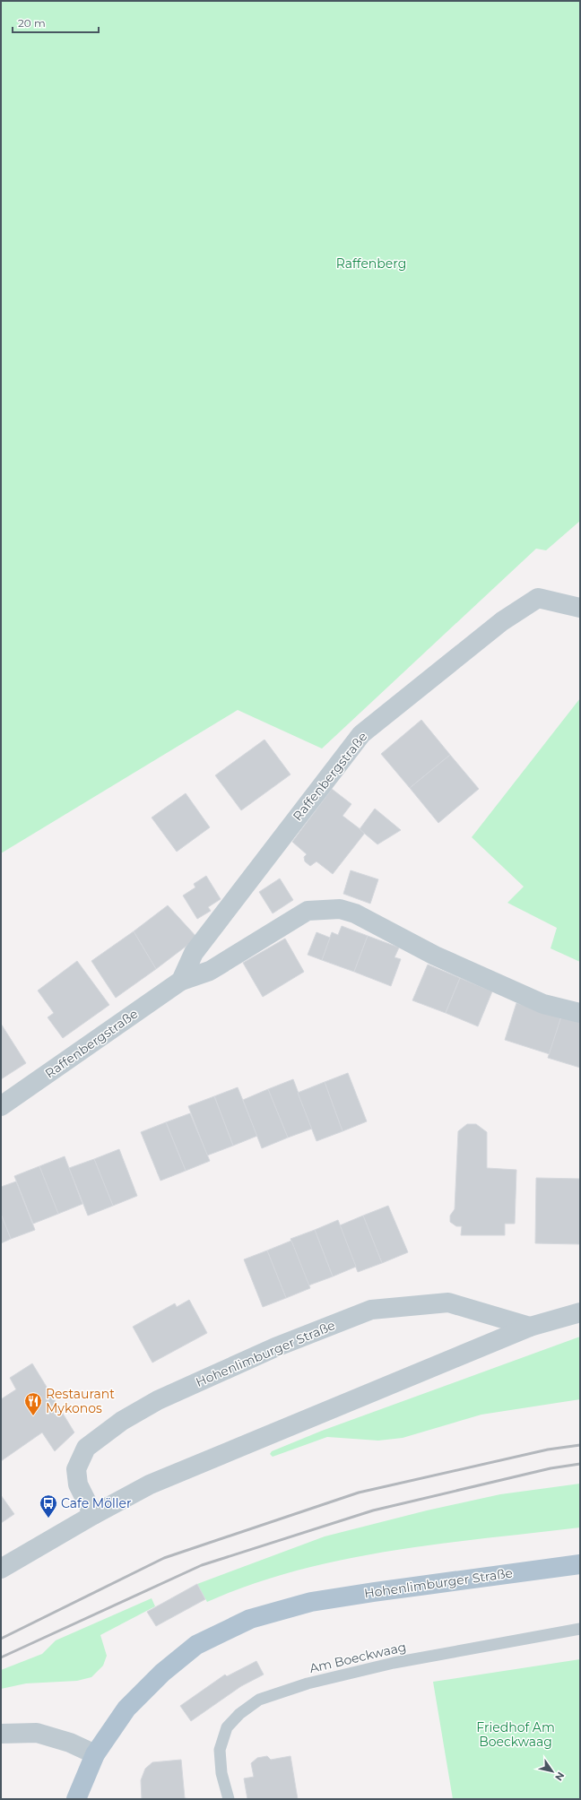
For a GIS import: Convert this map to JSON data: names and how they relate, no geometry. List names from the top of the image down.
{
  "streets": {
    "main road": ["Hohenlimburger Straße"],
    "street": ["Raffenbergstraße"],
    "lane": ["Am Boeckwaag"]
  },
  "parks": ["Raffenberg", "Friedhof Am Boeckwaag"],
  "places": {
    "restaurant": ["Restaurant Mykonos"],
    "bus stop": ["Cafe Möller"]
  },
  "scale_bar": "20 m",
  "north": "bottom right"
}
